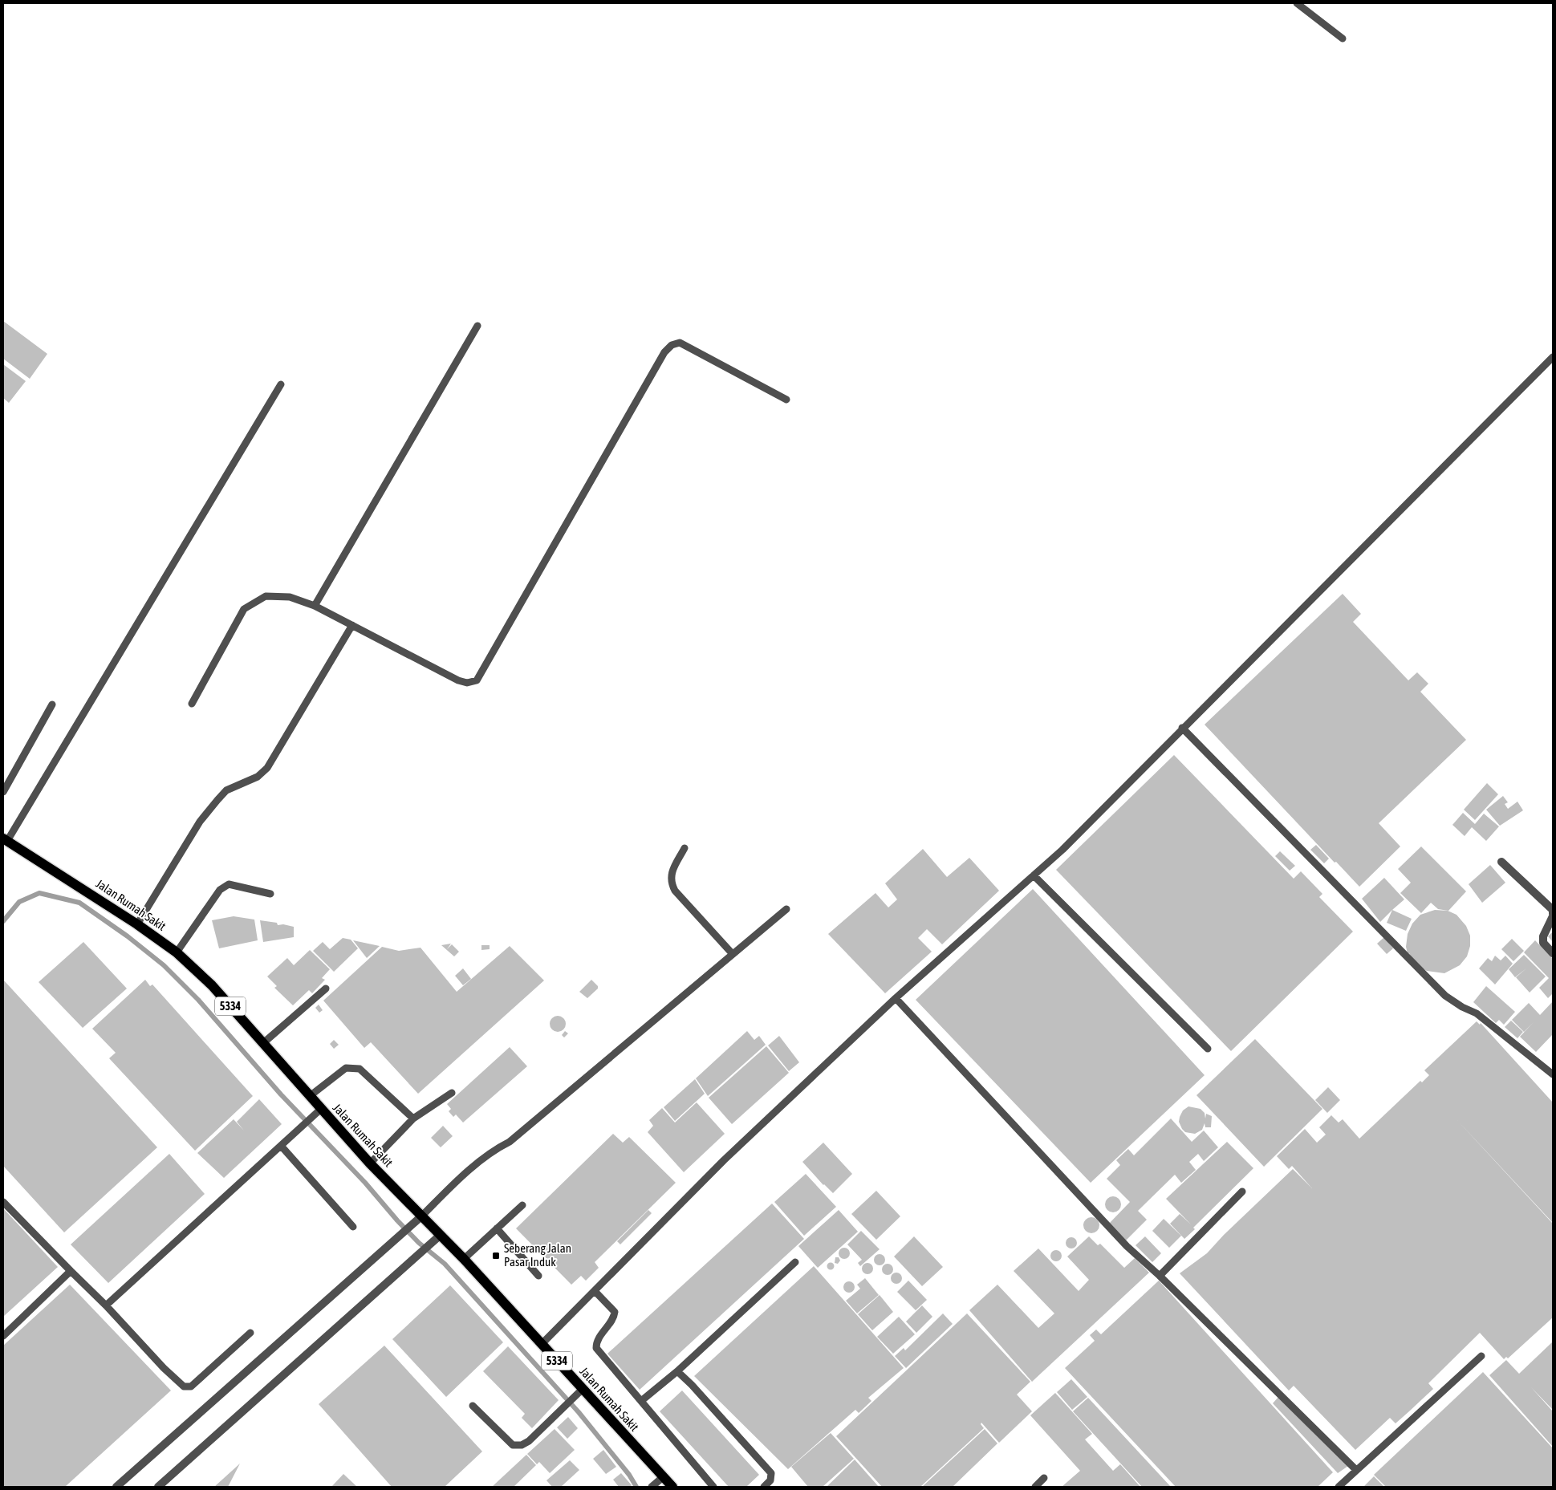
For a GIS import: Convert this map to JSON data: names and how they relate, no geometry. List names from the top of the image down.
{
  "streets": {
    "main road": ["Jalan Rumah Sakit", "5334"]
  },
  "places": {
    "transit": ["Seberang Jalan Pasar Induk"]
  }
}
